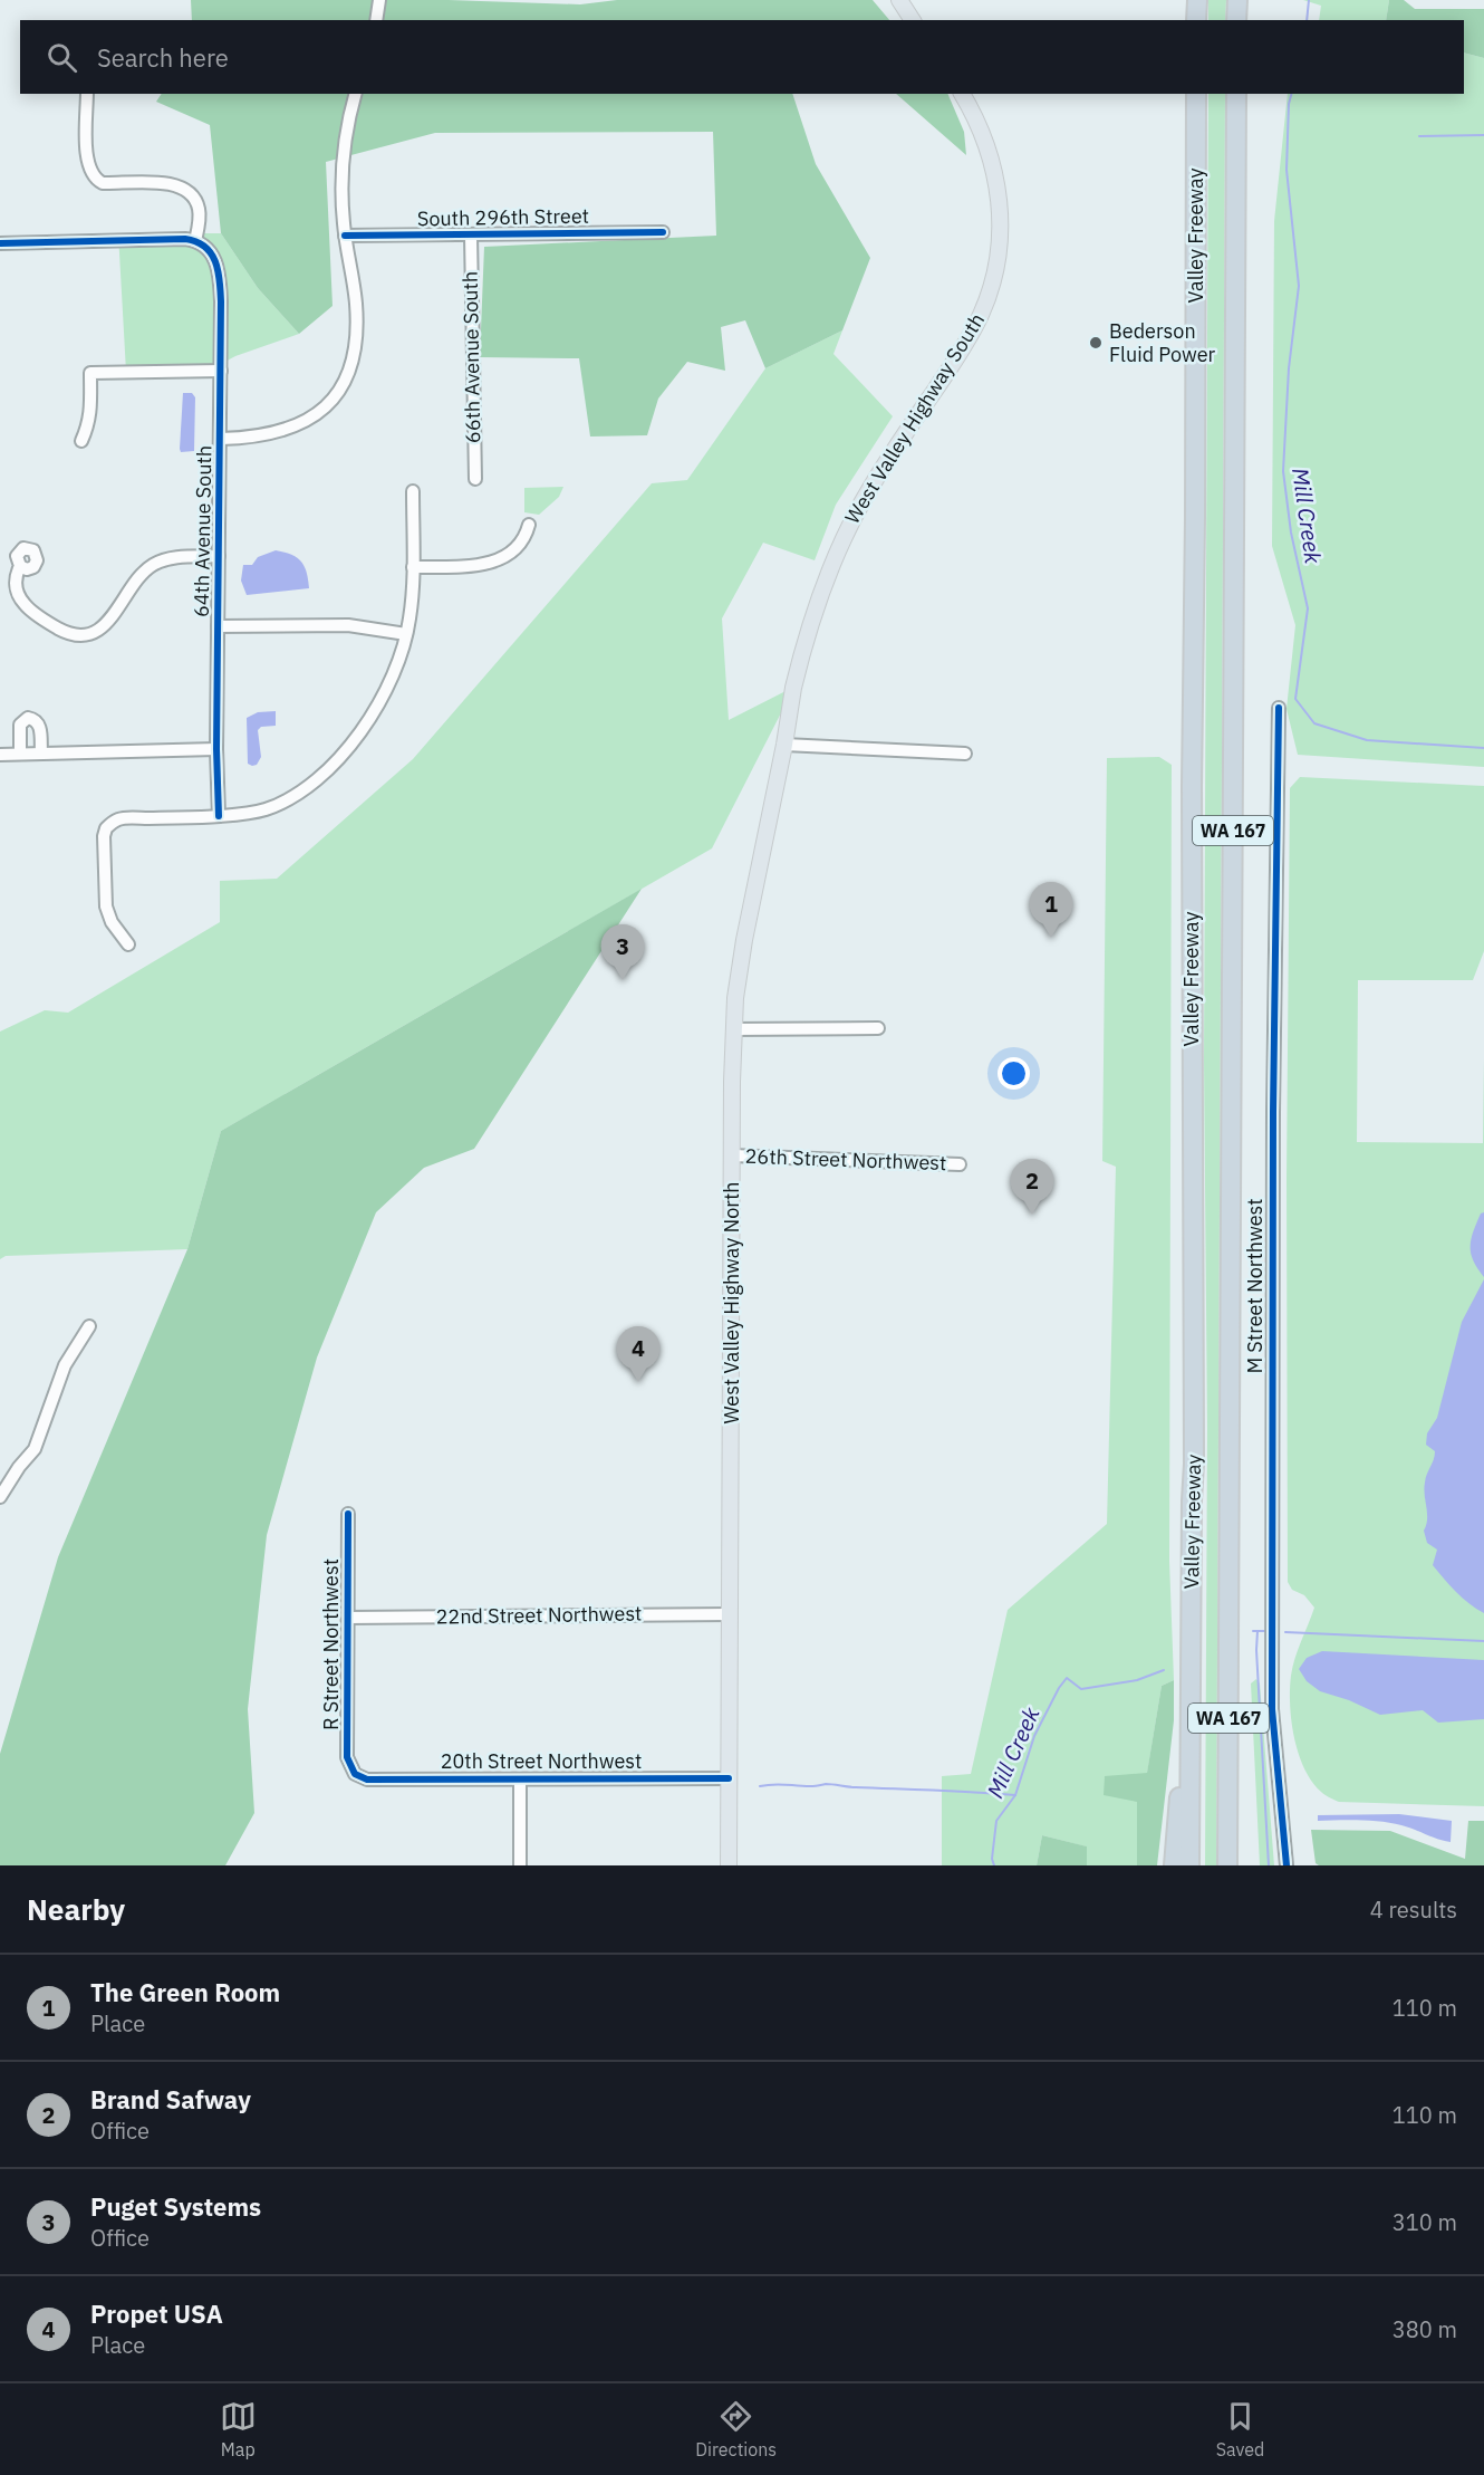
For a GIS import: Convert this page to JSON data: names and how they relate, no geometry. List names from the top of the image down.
{
  "streets": {
    "highway": ["Valley Freeway", "WA 167"],
    "main road": ["West Valley Highway South", "West Valley Highway North"],
    "street": [
      "South 296th Street",
      "66th Avenue South",
      "64th Avenue South",
      "26th Street Northwest",
      "M Street Northwest",
      "22nd Street Northwest",
      "R Street Northwest",
      "20th Street Northwest"
    ]
  },
  "crossings": [
    ["South 296th Street", "66th Avenue South"],
    ["West Valley Highway South", "West Valley Highway North"],
    ["26th Street Northwest", "West Valley Highway North"],
    ["West Valley Highway North", "22nd Street Northwest"],
    ["West Valley Highway North", "20th Street Northwest"],
    ["22nd Street Northwest", "R Street Northwest"],
    ["R Street Northwest", "20th Street Northwest"]
  ],
  "water": ["Mill Creek"],
  "places": ["Bederson Fluid Power"],
  "page": {
    "search": "Search here",
    "pins": [
      "1",
      "3",
      "2",
      "4"
    ],
    "heading": ["Nearby", "4 results"],
    "list": [
      {
        "mark": "1",
        "name": "The Green Room",
        "note": "Place",
        "value": "110 m"
      },
      {
        "mark": "2",
        "name": "Brand Safway",
        "note": "Office",
        "value": "110 m"
      },
      {
        "mark": "3",
        "name": "Puget Systems",
        "note": "Office",
        "value": "310 m"
      },
      {
        "mark": "4",
        "name": "Propet USA",
        "note": "Place",
        "value": "380 m"
      }
    ],
    "nav": ["Map", "Directions", "Saved"]
  }
}
